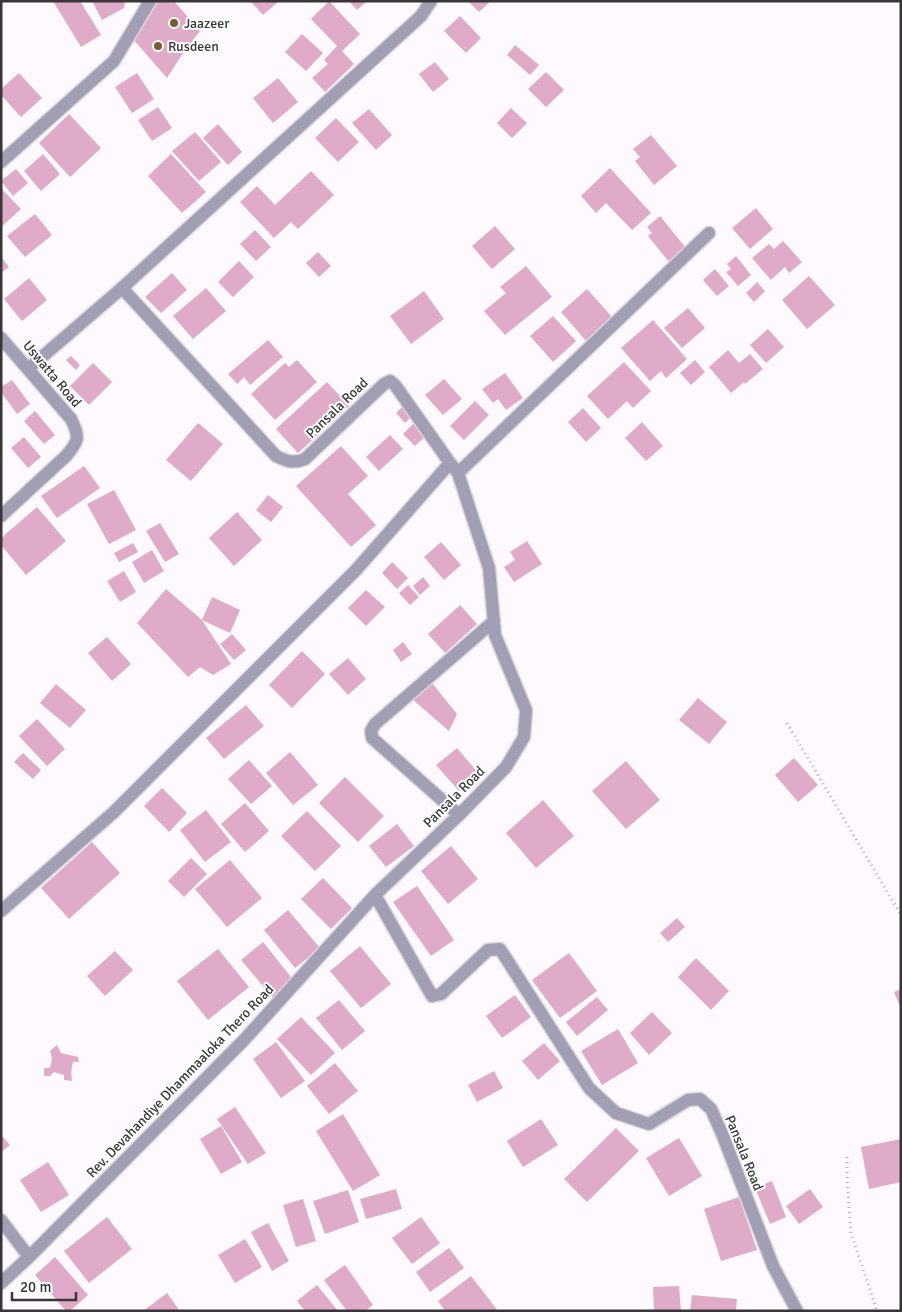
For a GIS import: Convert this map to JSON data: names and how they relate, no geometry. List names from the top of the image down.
{
  "streets": {
    "street": ["Uswatta Road", "Pansala Road", "Rev. Devahandiye Dhammaaloka Thero Road"]
  },
  "crossings": [
    ["Pansala Road", "Rev. Devahandiye Dhammaaloka Thero Road"]
  ],
  "places": ["Jaazeer", "Rusdeen"],
  "scale_bar": "20 m"
}
